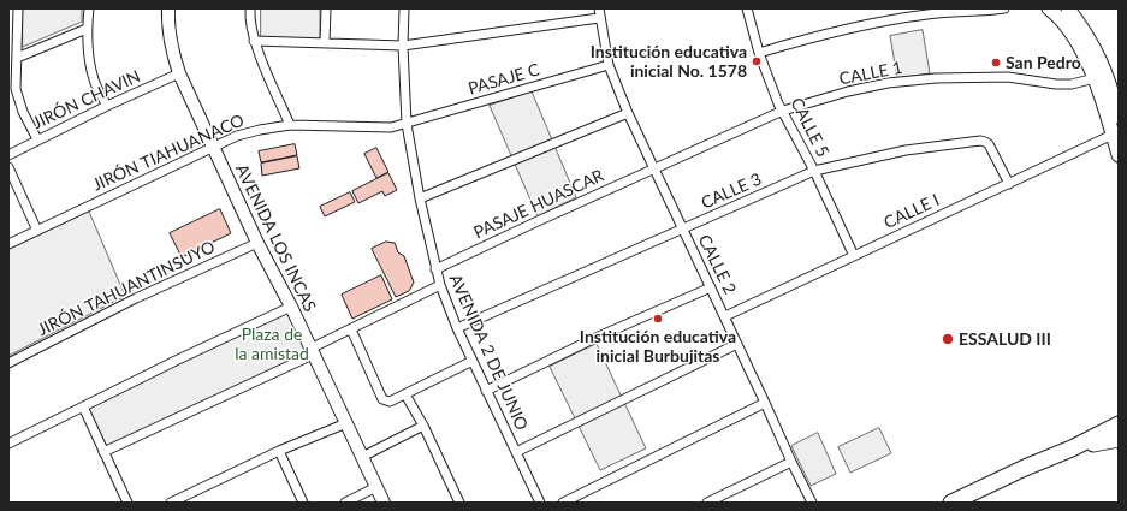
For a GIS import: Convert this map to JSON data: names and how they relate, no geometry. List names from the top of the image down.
{
  "streets": {
    "street": [
      "CALLE 1",
      "PASAJE C",
      "JIRÓN CHAVIN",
      "CALLE 5",
      "JIRÓN TIAHUANACO",
      "CALLE 3",
      "PASAJE HUASCAR",
      "CALLE I",
      "AVENIDA LOS INCAS",
      "CALLE 2",
      "JIRÓN TAHUANTINSUYO",
      "AVENIDA 2 DE JUNIO"
    ]
  },
  "crossings": [
    ["CALLE 1", "CALLE 5"],
    ["CALLE 1", "PASAJE HUASCAR"],
    ["CALLE 1", "CALLE 2"],
    ["PASAJE C", "JIRÓN TIAHUANACO"],
    ["PASAJE C", "CALLE 2"],
    ["PASAJE C", "AVENIDA 2 DE JUNIO"],
    ["JIRÓN CHAVIN", "AVENIDA LOS INCAS"],
    ["CALLE 5", "CALLE 3"],
    ["CALLE 5", "CALLE I"],
    ["JIRÓN TIAHUANACO", "AVENIDA LOS INCAS"],
    ["JIRÓN TIAHUANACO", "AVENIDA 2 DE JUNIO"],
    ["CALLE 3", "CALLE I"],
    ["CALLE 3", "CALLE 2"],
    ["CALLE 3", "AVENIDA 2 DE JUNIO"],
    ["PASAJE HUASCAR", "CALLE 2"],
    ["PASAJE HUASCAR", "AVENIDA 2 DE JUNIO"],
    ["CALLE I", "CALLE 2"],
    ["AVENIDA LOS INCAS", "JIRÓN TAHUANTINSUYO"]
  ],
  "parks": ["Plaza de la amistad"],
  "places": [
    "Institución educativa inicial No. 1578",
    "San Pedro",
    "Institución educativa inicial Burbujitas",
    "ESSALUD III"
  ]
}
